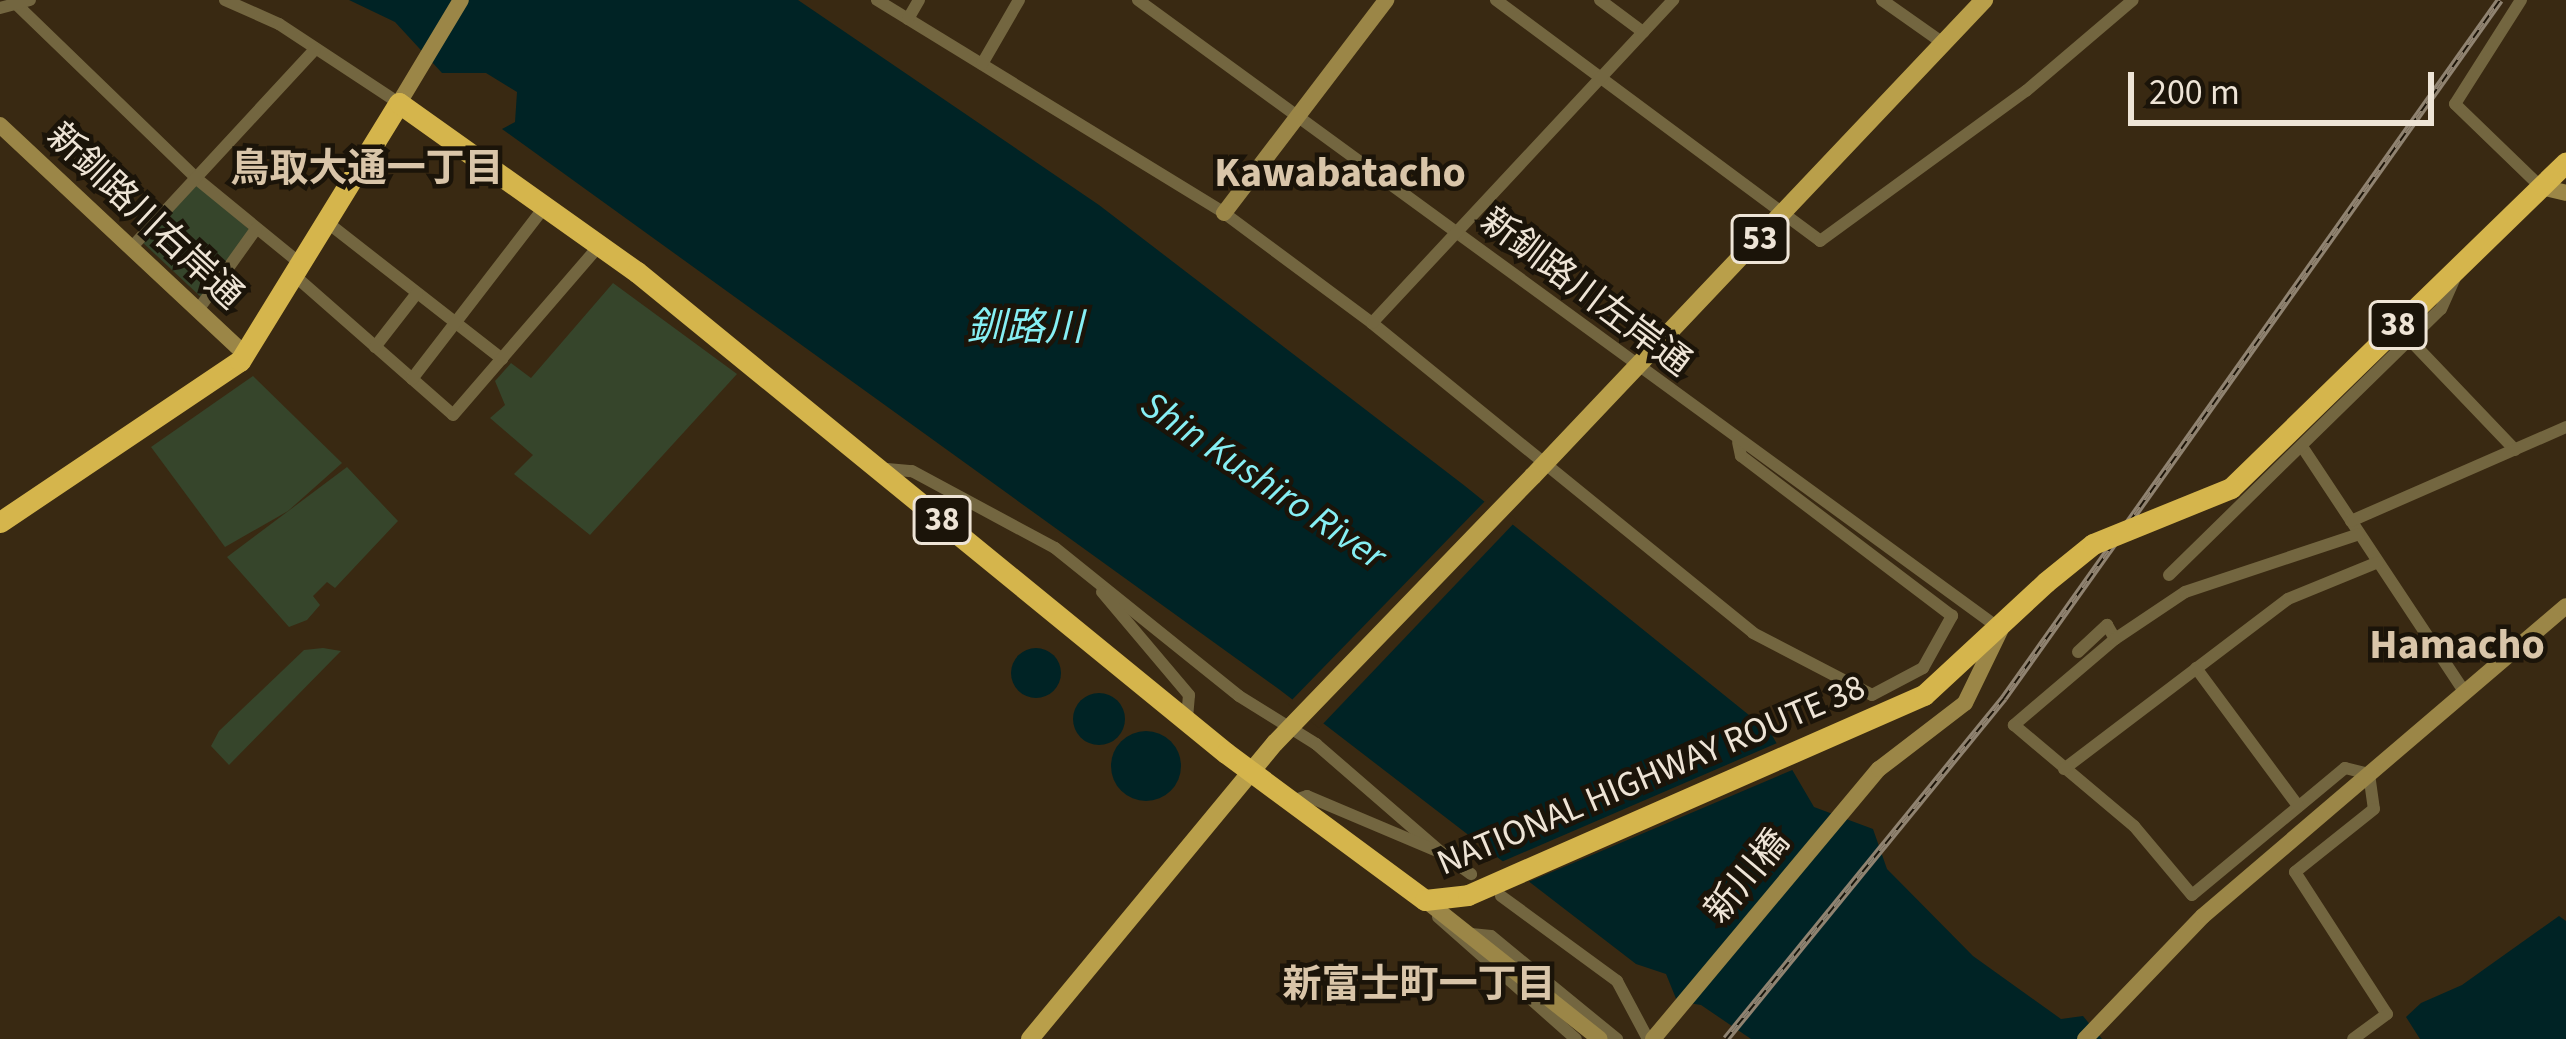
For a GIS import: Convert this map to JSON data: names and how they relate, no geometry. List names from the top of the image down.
{
  "streets": {
    "highway": ["38", "NATIONAL HIGHWAY ROUTE 38"],
    "main road": ["53"],
    "street": ["新釧路川右岸通", "新釧路川左岸通", "新川橋"]
  },
  "crossings": [
    ["53", "新釧路川左岸通"],
    ["53", "NATIONAL HIGHWAY ROUTE 38"],
    ["新釧路川左岸通", "NATIONAL HIGHWAY ROUTE 38"],
    ["新釧路川左岸通", "新川橋"],
    ["NATIONAL HIGHWAY ROUTE 38", "新川橋"]
  ],
  "districts": [
    "鳥取大通一丁目",
    "Kawabatacho",
    "Hamacho",
    "新富士町一丁目"
  ],
  "water": ["釧路川", "Shin Kushiro River"],
  "scale_bar": "200 m"
}
